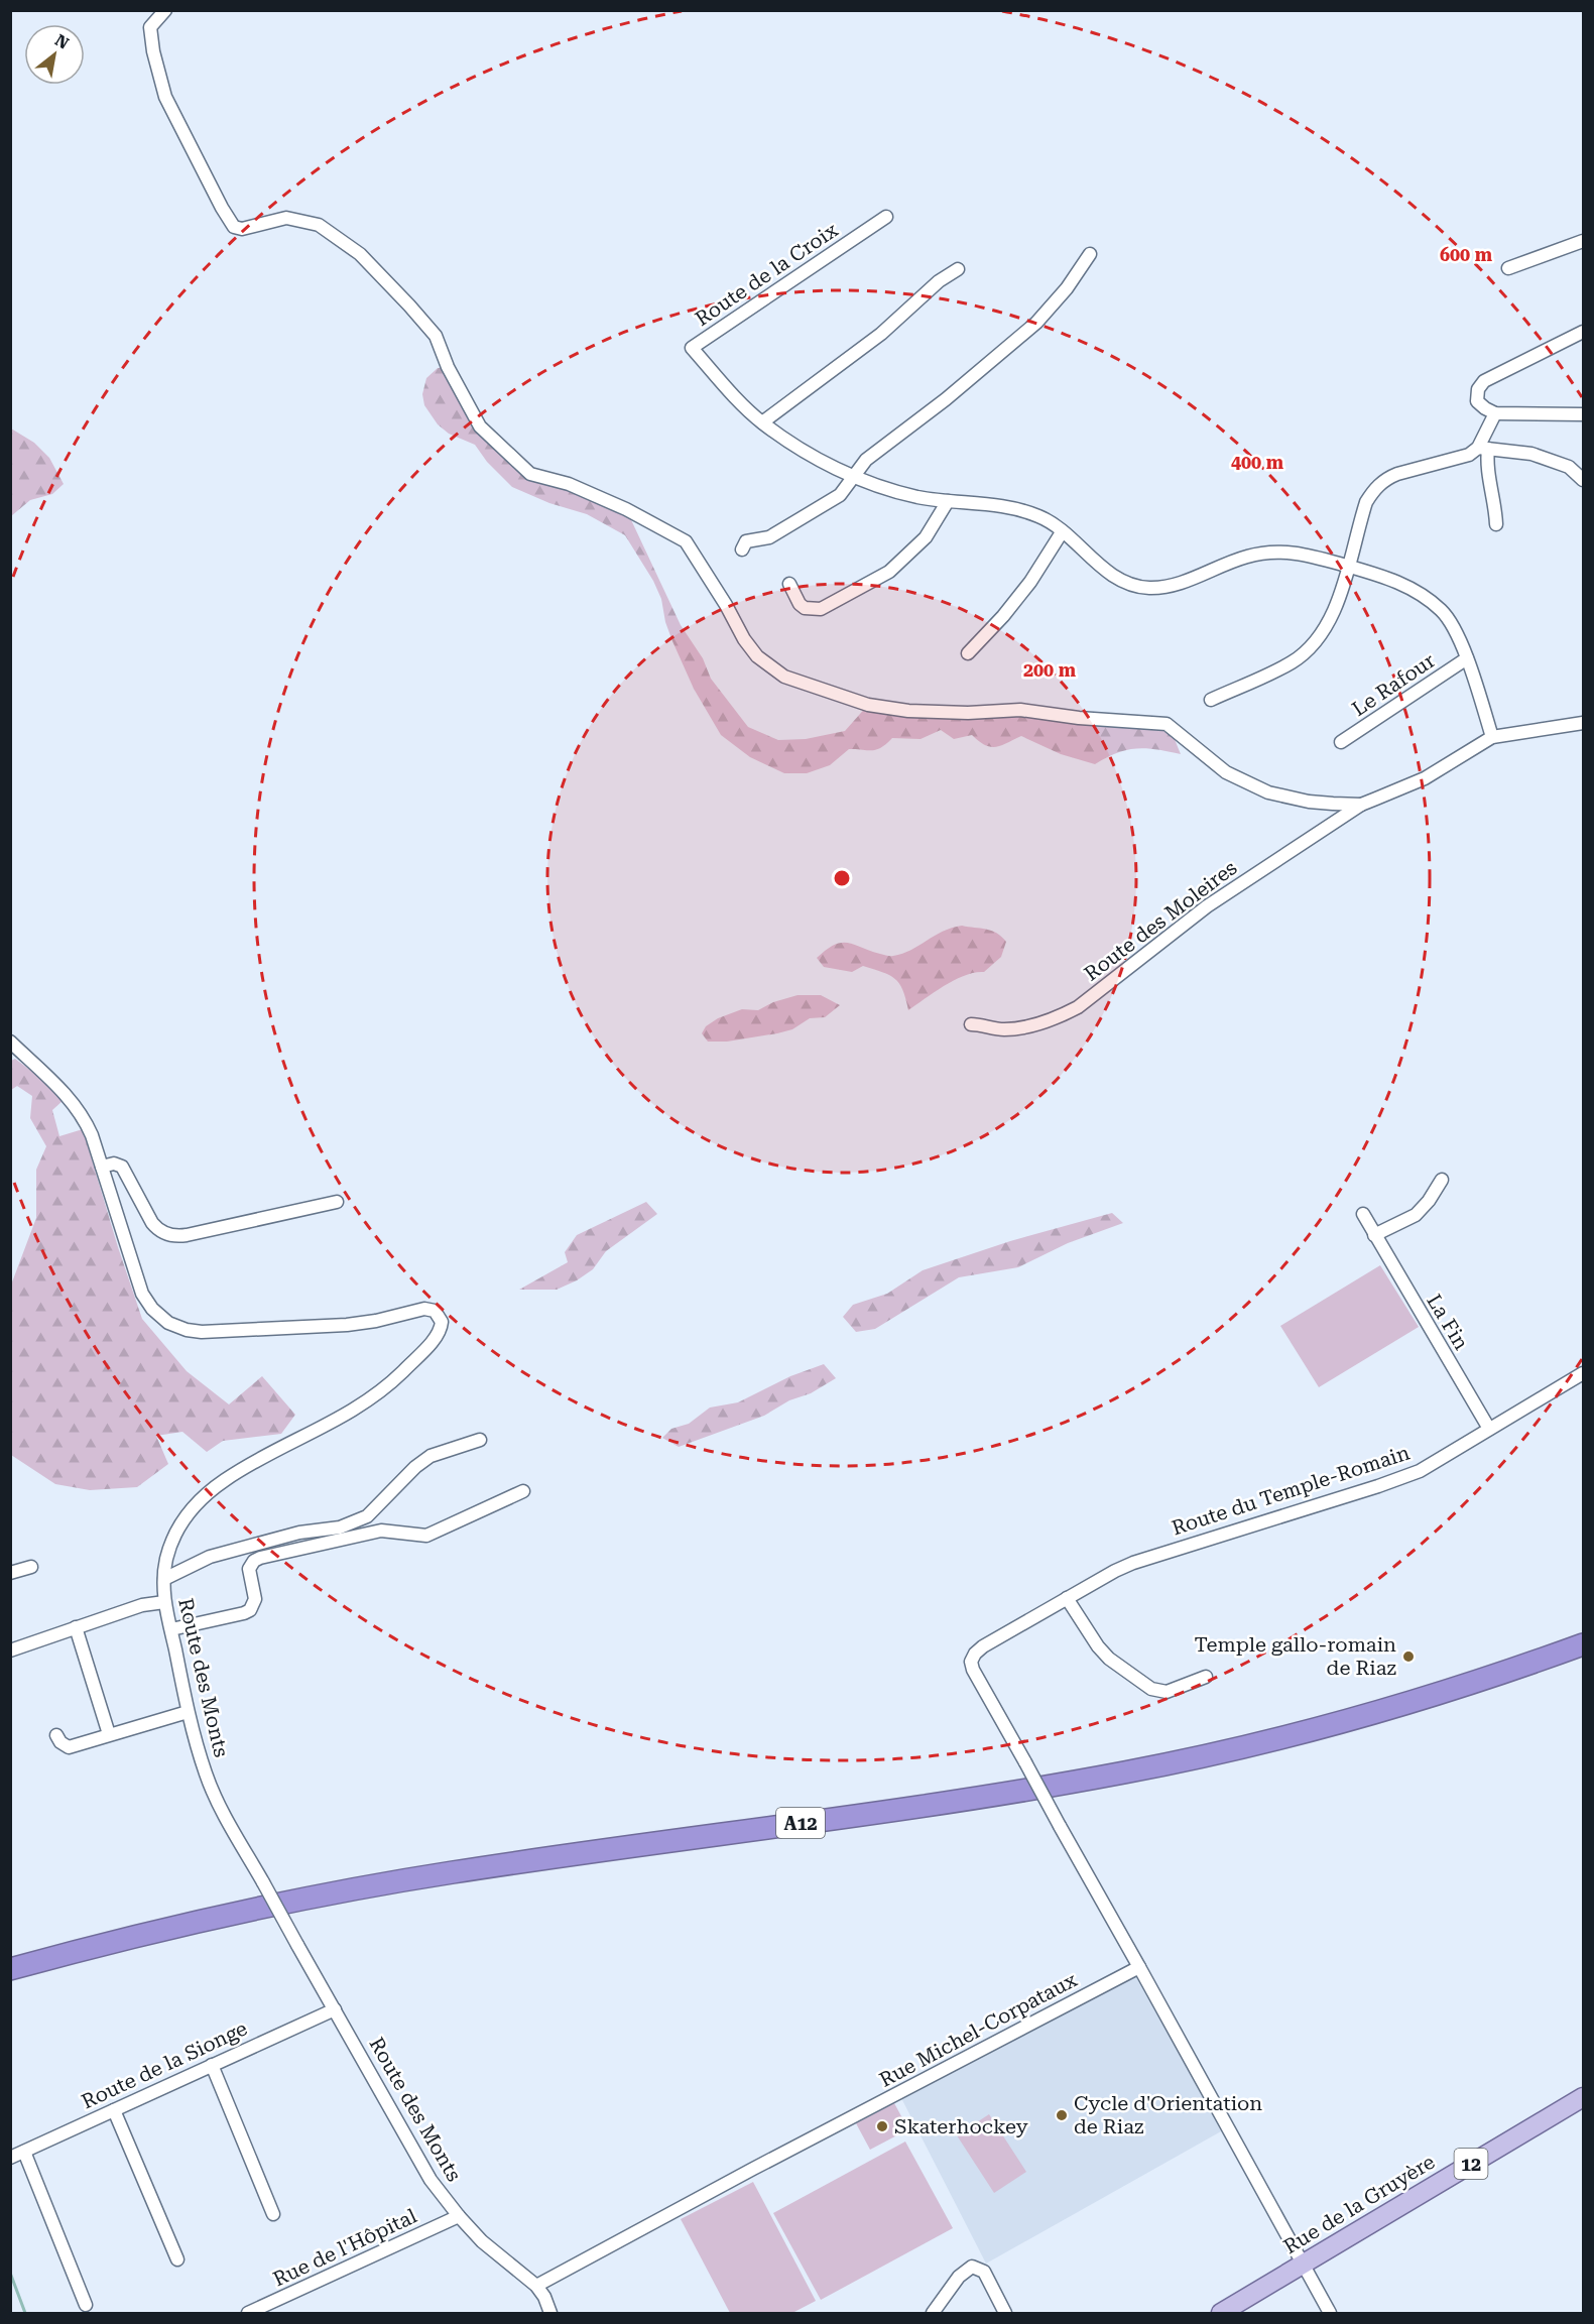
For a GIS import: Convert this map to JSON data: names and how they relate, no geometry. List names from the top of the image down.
{
  "streets": {
    "highway": ["A12"],
    "main road": ["12", "Rue de la Gruyère"],
    "street": [
      "Route de la Croix",
      "Le Rafour",
      "Route des Moleires",
      "La Fin",
      "Route du Temple-Romain",
      "Route des Monts",
      "Rue Michel-Corpataux",
      "Route de la Sionge",
      "Rue de l'Hôpital"
    ]
  },
  "crossings": [
    ["Route de la Croix", "Le Rafour"],
    ["La Fin", "Route du Temple-Romain"],
    ["Route du Temple-Romain", "Rue Michel-Corpataux"],
    ["Route des Monts", "Rue Michel-Corpataux"],
    ["Route des Monts", "Route de la Sionge"],
    ["Route des Monts", "Rue de l'Hôpital"]
  ],
  "places": ["Temple gallo-romain de Riaz", "Cycle d'Orientation de Riaz", "Skaterhockey"],
  "north": "top right",
  "rings": ["600 m", "400 m", "200 m"]
}
